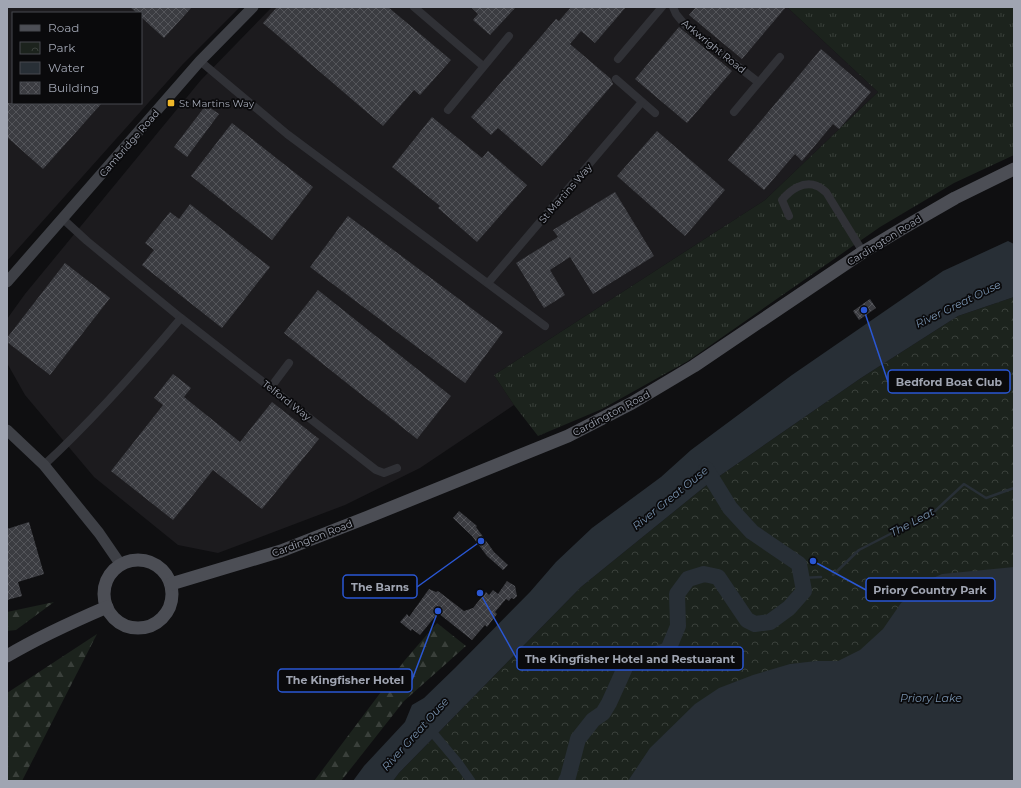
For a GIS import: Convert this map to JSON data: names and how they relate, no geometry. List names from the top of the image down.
{
  "streets": {
    "main road": ["Cardington Road"],
    "street": [
      "Arkwright Road",
      "Cambridge Road",
      "St Martins Way",
      "Telford Way"
    ]
  },
  "crossings": [
    ["Cambridge Road", "Telford Way"]
  ],
  "water": ["River Great Ouse", "The Leat", "Priory Lake"],
  "places": {
    "transit": ["St Martins Way"],
    "other": [
      "Bedford Boat Club",
      "The Barns",
      "Priory Country Park",
      "The Kingfisher Hotel and Restuarant",
      "The Kingfisher Hotel"
    ]
  },
  "legend": [
    "Road",
    "Park",
    "Water",
    "Building"
  ]
}
